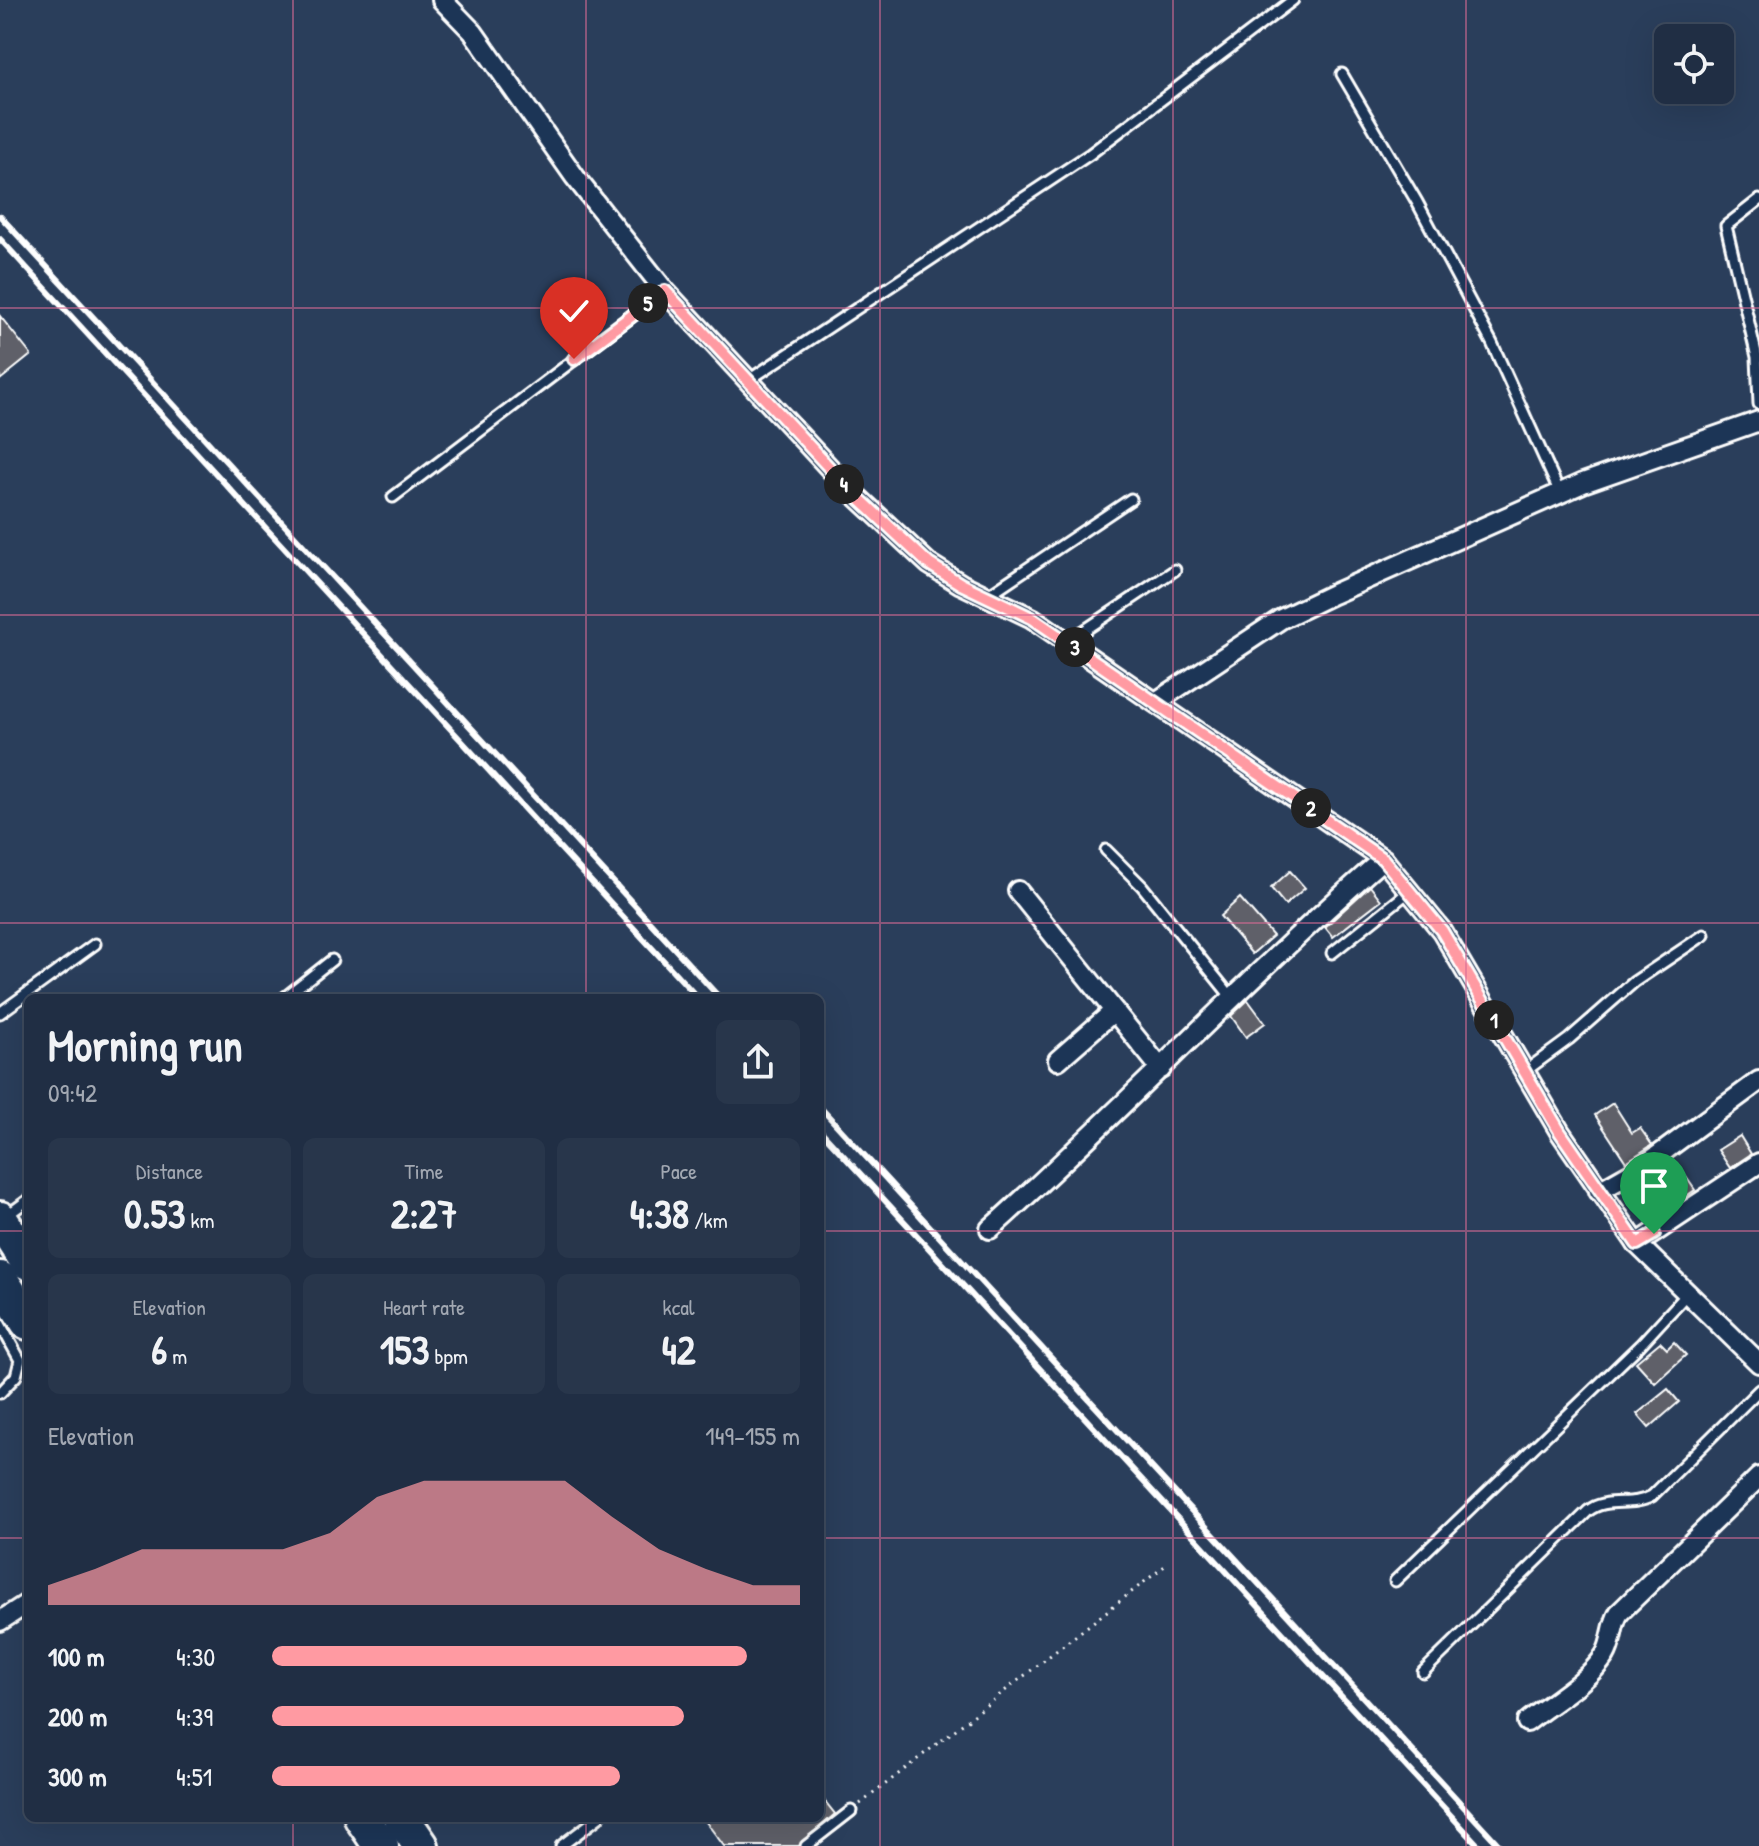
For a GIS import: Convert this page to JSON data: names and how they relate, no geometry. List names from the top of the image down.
{
  "page": {
    "pins": [
      "5",
      "4",
      "3",
      "2",
      "1"
    ],
    "heading": ["Morning run", "09:42"],
    "stats": [
      ["Distance", "0.53 km"],
      ["Time", "2:27"],
      ["Pace", "4:38 /km"],
      ["Elevation", "6 m"],
      ["Heart rate", "153 bpm"],
      ["kcal", "42"]
    ],
    "chart": ["Elevation", "149–155 m"],
    "list": [
      {
        "name": "100 m",
        "note": "4:30"
      },
      {
        "name": "200 m",
        "note": "4:39"
      },
      {
        "name": "300 m",
        "note": "4:51"
      }
    ]
  }
}
